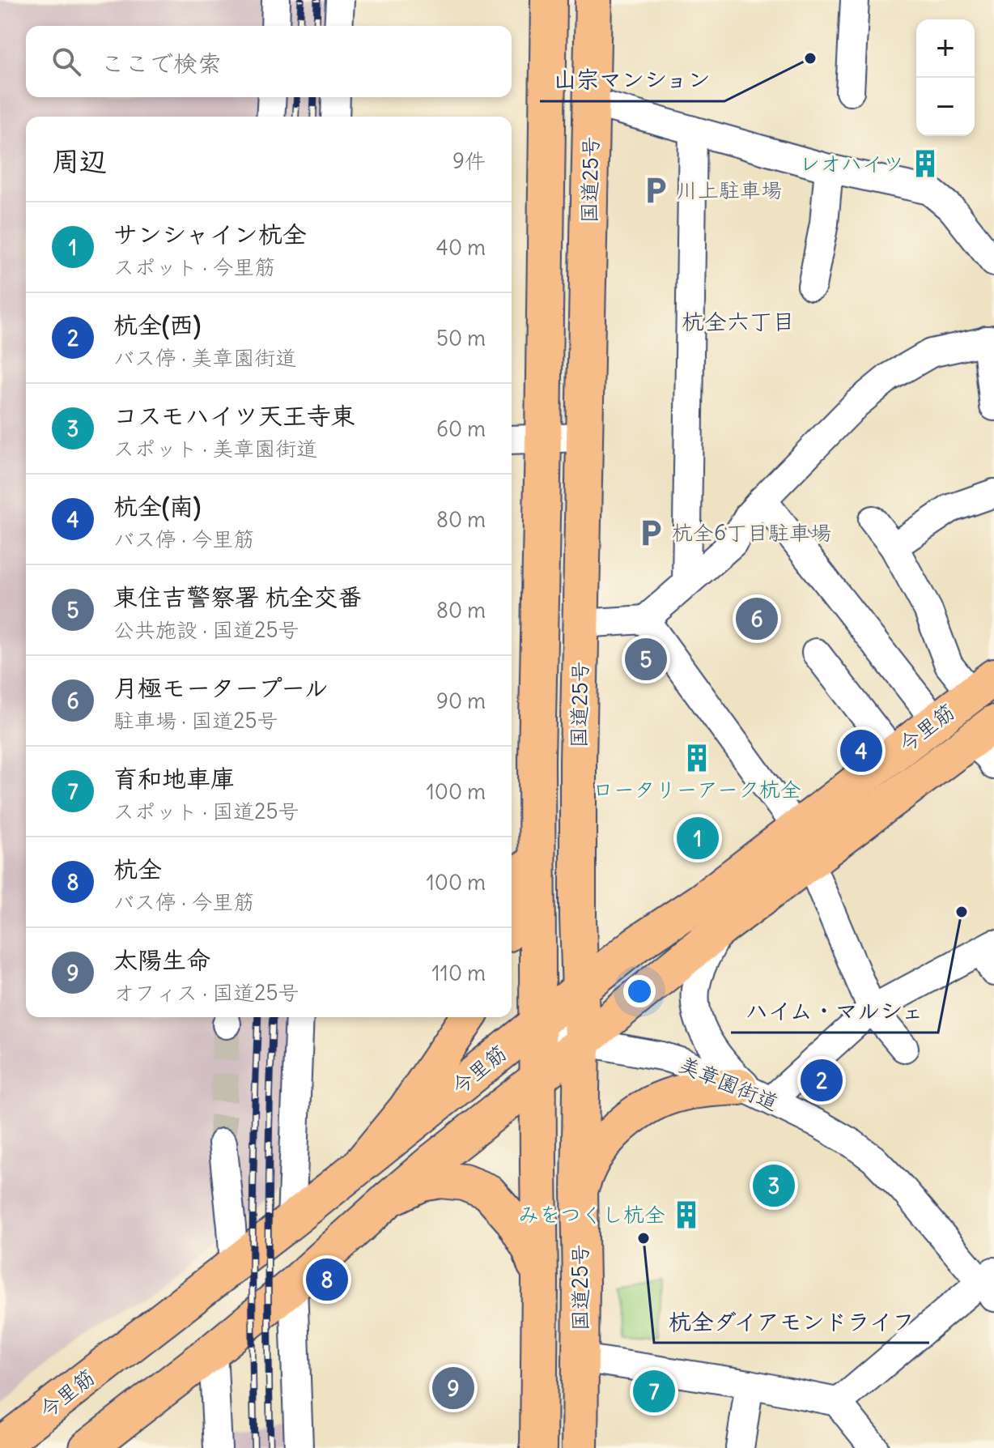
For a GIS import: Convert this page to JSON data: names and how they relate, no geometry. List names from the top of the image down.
{
  "streets": {
    "main road": ["国道25号", "今里筋"],
    "street": ["美章園街道"]
  },
  "crossings": [
    ["国道25号", "今里筋"],
    ["国道25号", "美章園街道"],
    ["今里筋", "美章園街道"]
  ],
  "districts": ["杭全六丁目"],
  "places": {
    "other": ["山宗マンション", "ハイム・マルシェ", "杭全ダイアモンドライフ"],
    "building": ["レオハイツ", "ロータリーアーク杭全", "みをつくし杭全"],
    "parking": ["川上駐車場", "杭全6丁目駐車場"]
  },
  "page": {
    "map_buttons": ["+", "−"],
    "search": "ここで検索",
    "heading": ["周辺", "9件"],
    "list": [
      {
        "mark": "1",
        "name": "サンシャイン杭全",
        "note": "スポット · 今里筋",
        "value": "40 m"
      },
      {
        "mark": "2",
        "name": "杭全(西)",
        "note": "バス停 · 美章園街道",
        "value": "50 m"
      },
      {
        "mark": "3",
        "name": "コスモハイツ天王寺東",
        "note": "スポット · 美章園街道",
        "value": "60 m"
      },
      {
        "mark": "4",
        "name": "杭全(南)",
        "note": "バス停 · 今里筋",
        "value": "80 m"
      },
      {
        "mark": "5",
        "name": "東住吉警察署 杭全交番",
        "note": "公共施設 · 国道25号",
        "value": "80 m"
      },
      {
        "mark": "6",
        "name": "月極モータープール",
        "note": "駐車場 · 国道25号",
        "value": "90 m"
      },
      {
        "mark": "7",
        "name": "育和地車庫",
        "note": "スポット · 国道25号",
        "value": "100 m"
      },
      {
        "mark": "8",
        "name": "杭全",
        "note": "バス停 · 今里筋",
        "value": "100 m"
      },
      {
        "mark": "9",
        "name": "太陽生命",
        "note": "オフィス · 国道25号",
        "value": "110 m"
      }
    ],
    "pins": [
      "6",
      "5",
      "4",
      "1",
      "2",
      "3",
      "8",
      "9",
      "7"
    ]
  }
}
